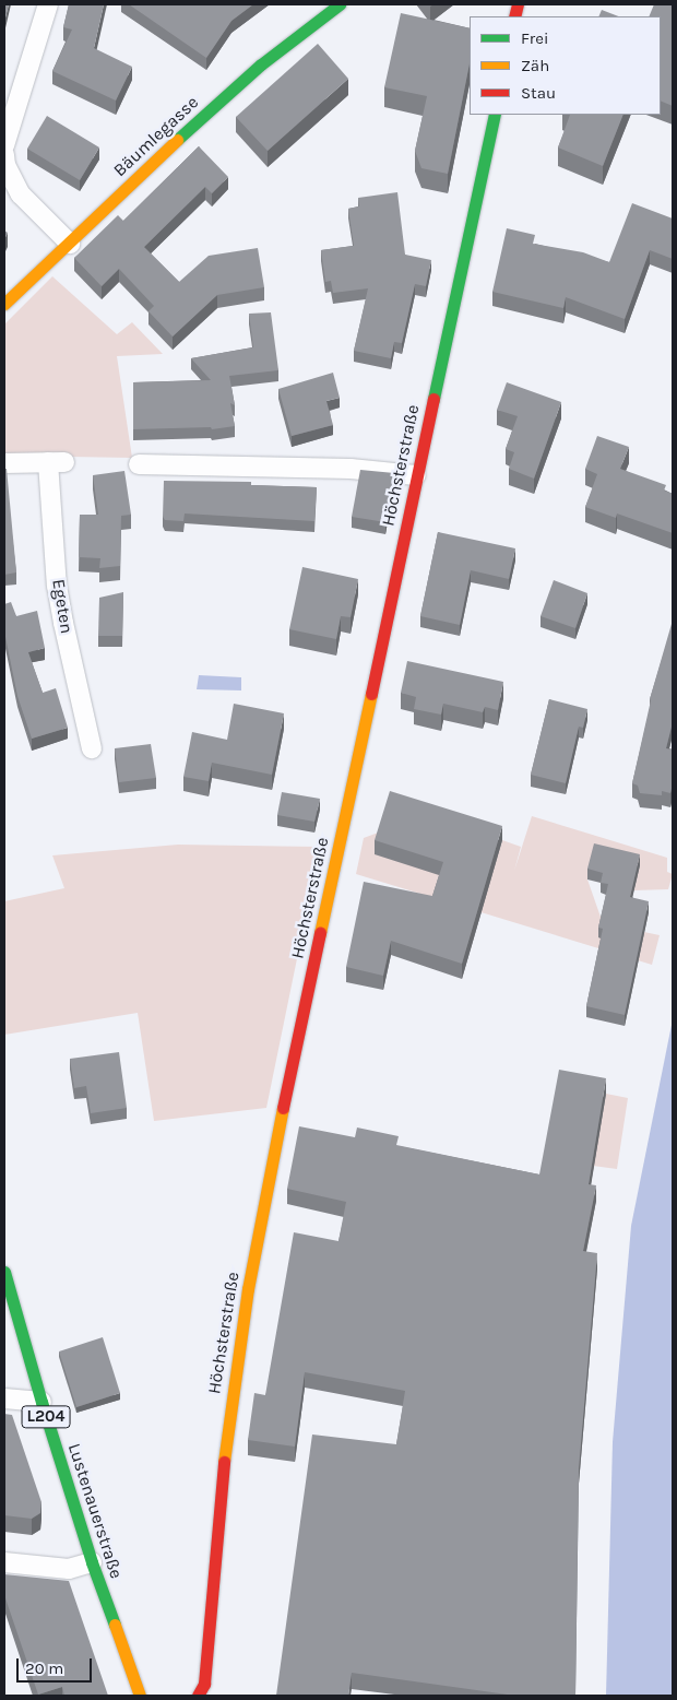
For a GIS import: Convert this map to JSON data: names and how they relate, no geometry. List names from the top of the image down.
{
  "streets": {
    "main road": [
      "Bäumlegasse",
      "Höchsterstraße",
      "L204",
      "Lustenauerstraße"
    ],
    "street": ["Egeten"]
  },
  "legend": ["Frei", "Zäh", "Stau"],
  "scale_bar": "20 m"
}
